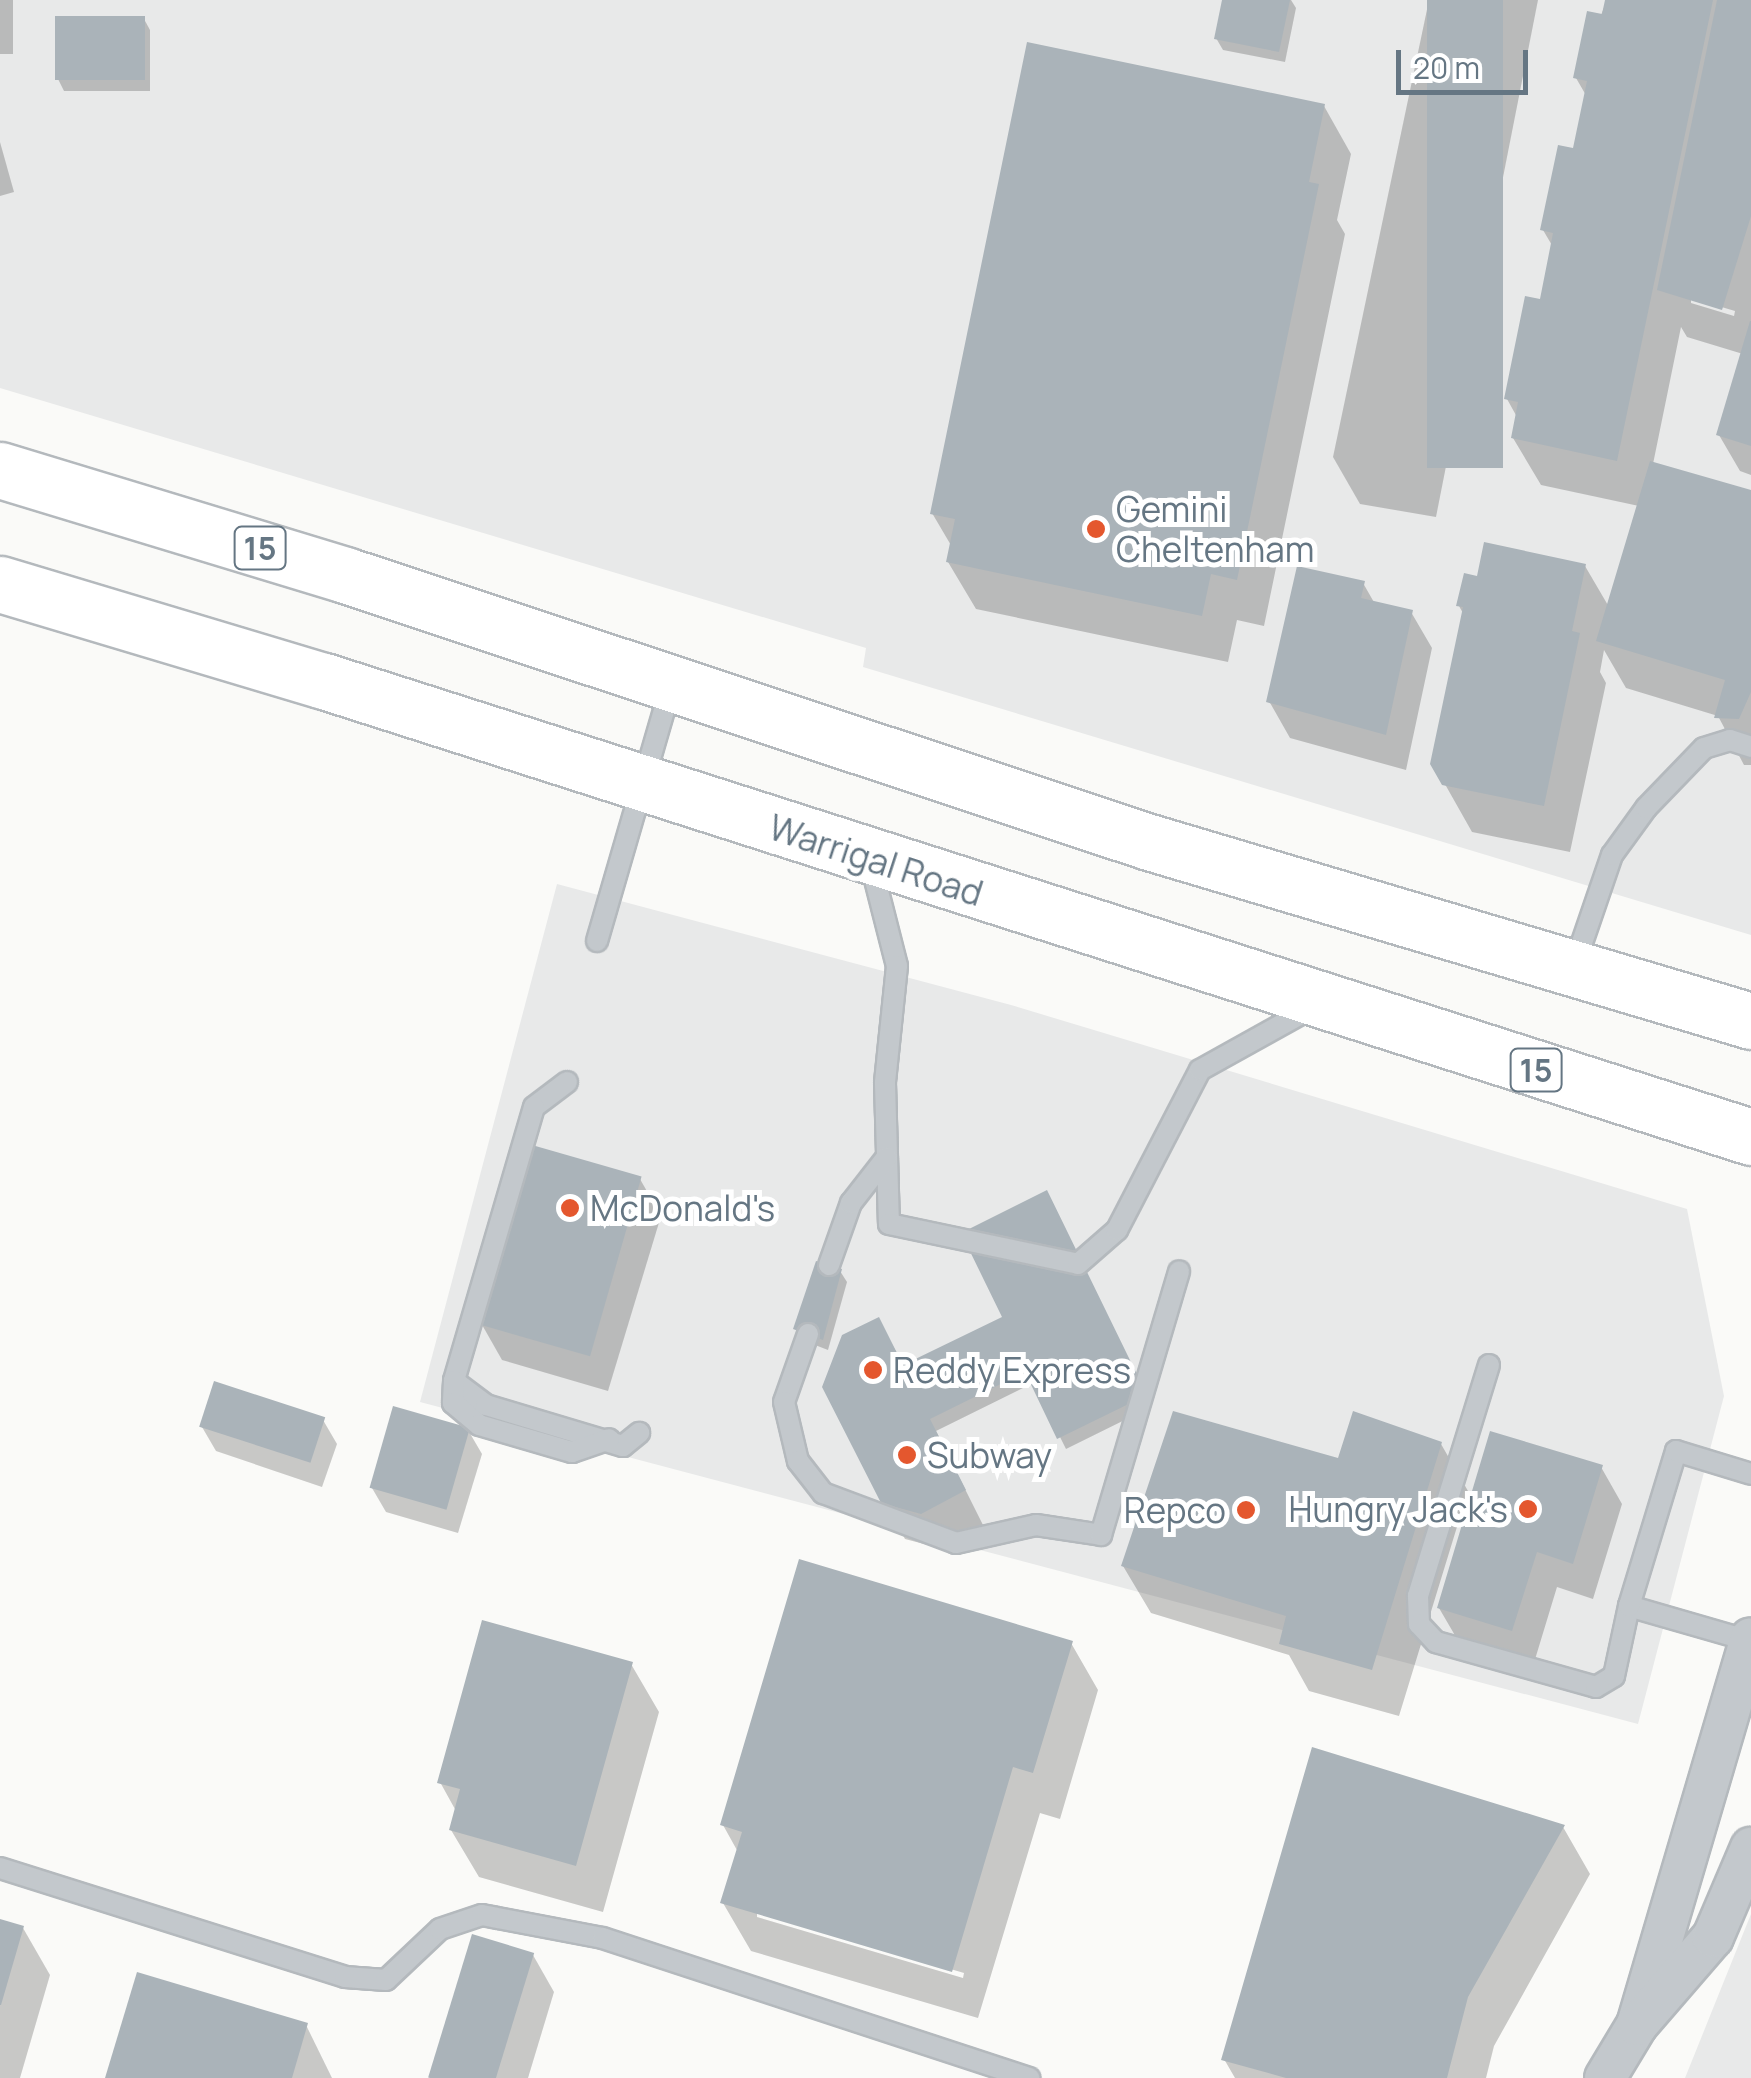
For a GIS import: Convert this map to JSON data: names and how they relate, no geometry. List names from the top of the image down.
{
  "streets": {
    "highway": ["15", "Warrigal Road"]
  },
  "places": [
    "Gemini Cheltenham",
    "McDonald's",
    "Reddy Express",
    "Subway",
    "Hungry Jack's",
    "Repco"
  ],
  "scale_bar": "20 m"
}
